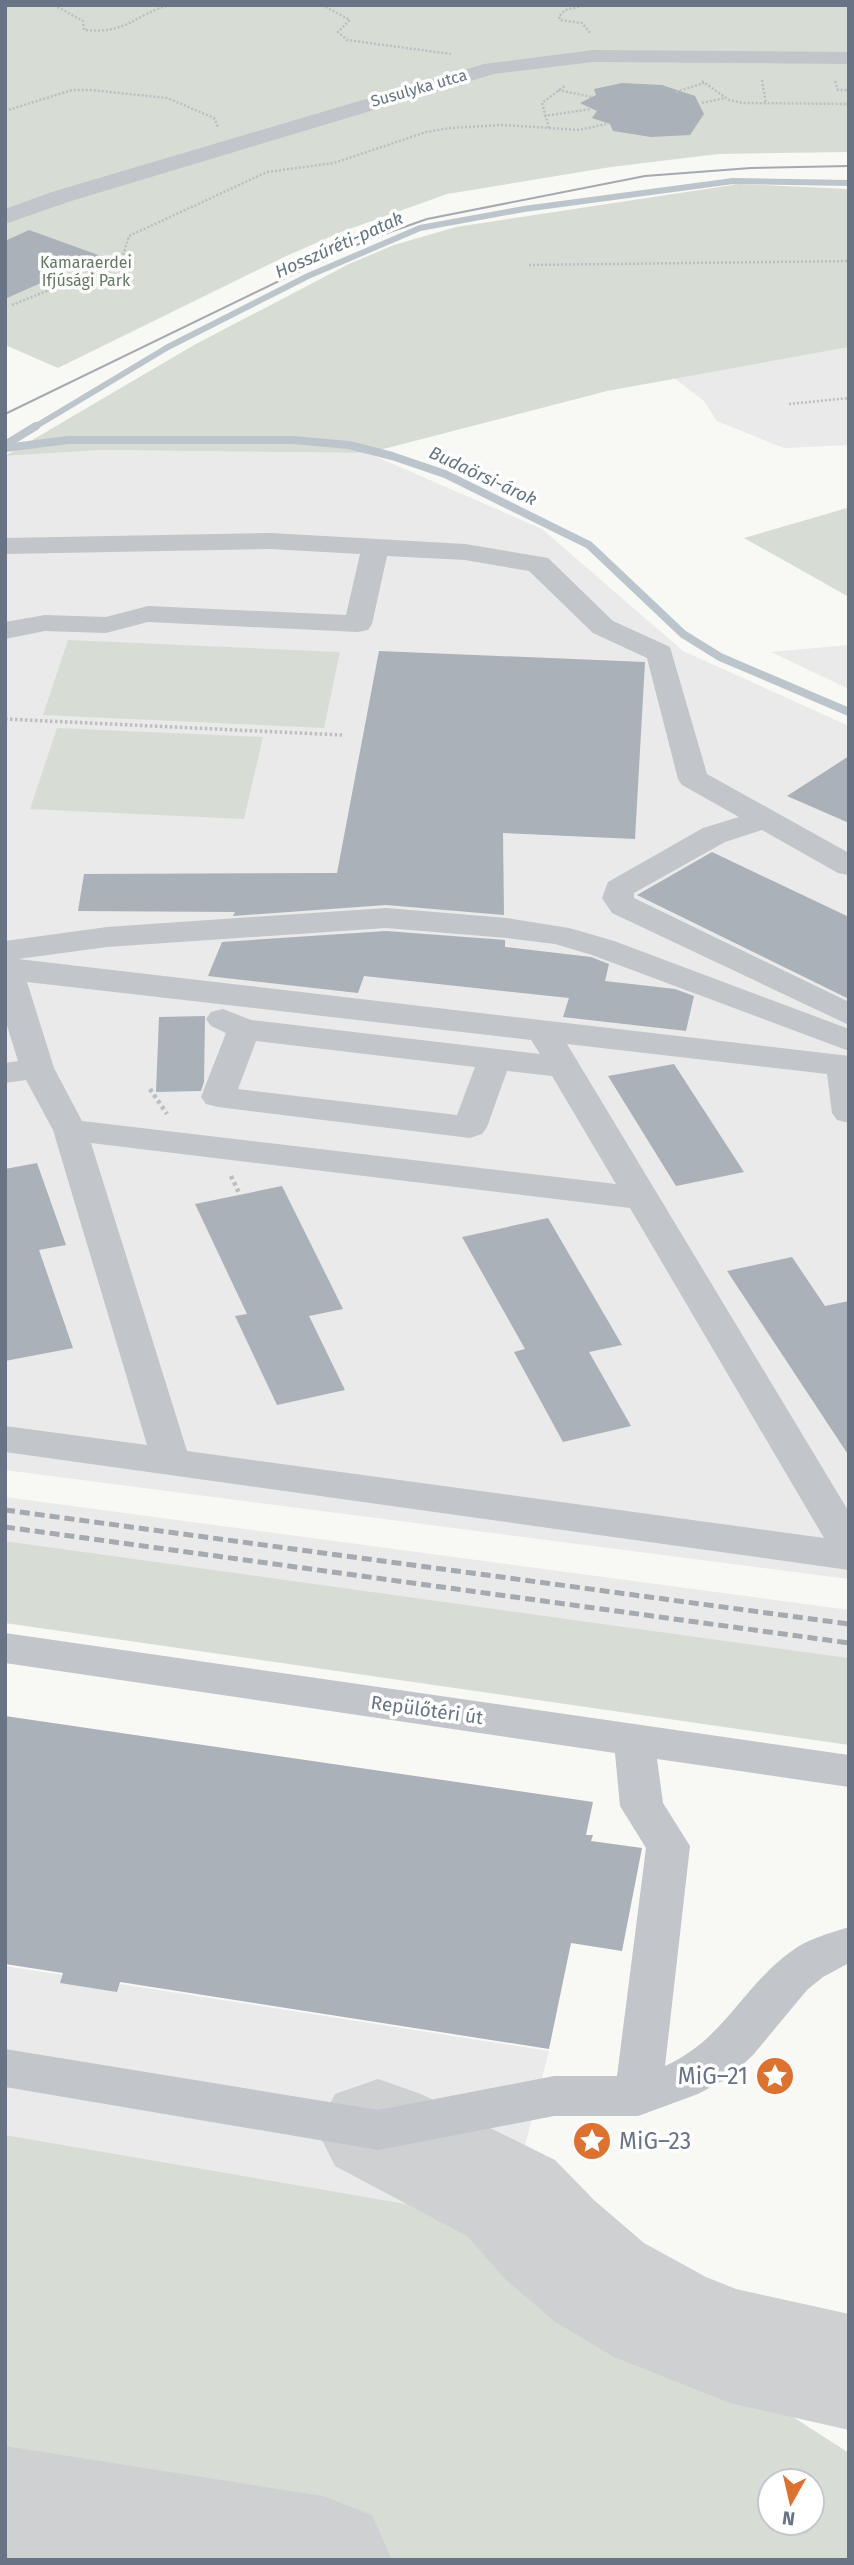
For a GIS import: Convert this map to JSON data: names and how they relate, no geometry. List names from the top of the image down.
{
  "streets": {
    "street": ["Susulyka utca", "Repülőtéri út"]
  },
  "water": ["Hosszúréti-patak", "Budaörsi-árok"],
  "parks": ["Kamaraerdei Ifjúsági Park"],
  "places": {
    "place": ["MiG–21", "MiG–23"]
  },
  "north": "bottom"
}
